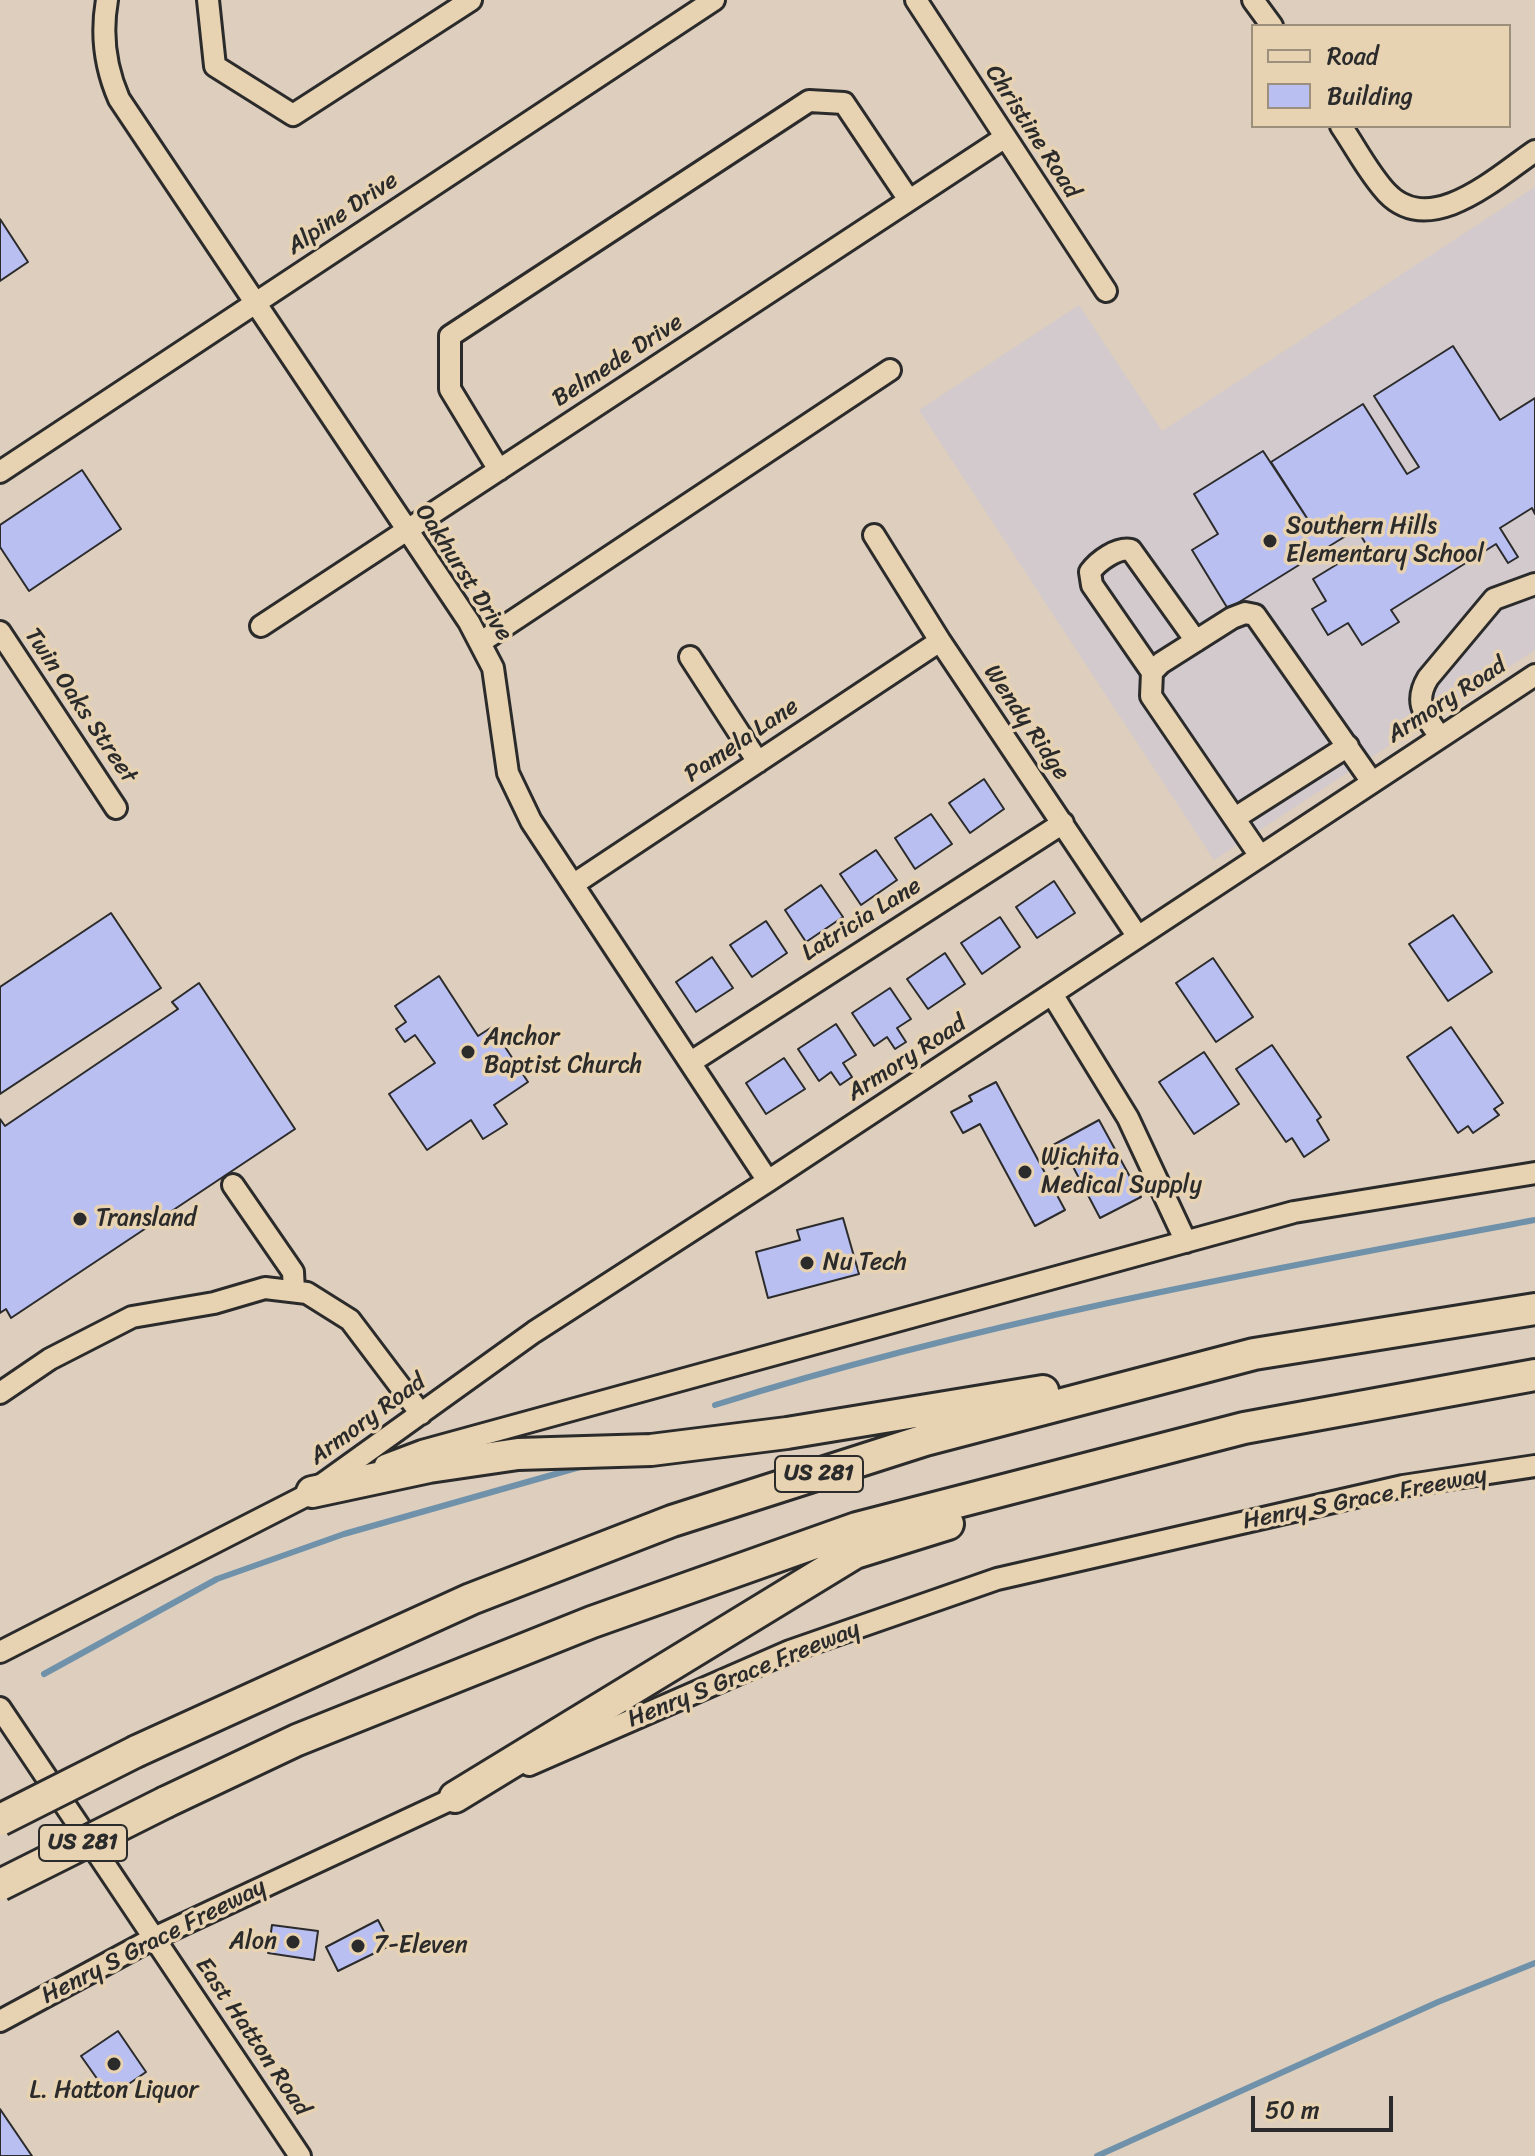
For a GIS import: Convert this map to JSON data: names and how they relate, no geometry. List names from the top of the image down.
{
  "streets": {
    "highway": ["US 281"],
    "street": [
      "Christine Road",
      "Alpine Drive",
      "Belmede Drive",
      "Oakhurst Drive",
      "Armory Road",
      "Twin Oaks Street",
      "Wendy Ridge",
      "Pamela Lane",
      "Latricia Lane",
      "Henry S Grace Freeway",
      "East Hatton Road"
    ]
  },
  "crossings": [
    ["Christine Road", "Belmede Drive"],
    ["Alpine Drive", "Oakhurst Drive"],
    ["Belmede Drive", "Oakhurst Drive"],
    ["Oakhurst Drive", "Armory Road"],
    ["Oakhurst Drive", "Pamela Lane"],
    ["Oakhurst Drive", "Latricia Lane"],
    ["Armory Road", "Wendy Ridge"],
    ["Wendy Ridge", "Pamela Lane"],
    ["Wendy Ridge", "Latricia Lane"],
    ["Henry S Grace Freeway", "East Hatton Road"]
  ],
  "places": [
    "Southern Hills Elementary School",
    "Anchor Baptist Church",
    "Wichita Medical Supply",
    "Transland",
    "Nu Tech",
    "Alon",
    "7-Eleven",
    "L. Hatton Liquor"
  ],
  "legend": ["Road", "Building"],
  "scale_bar": "50 m"
}
